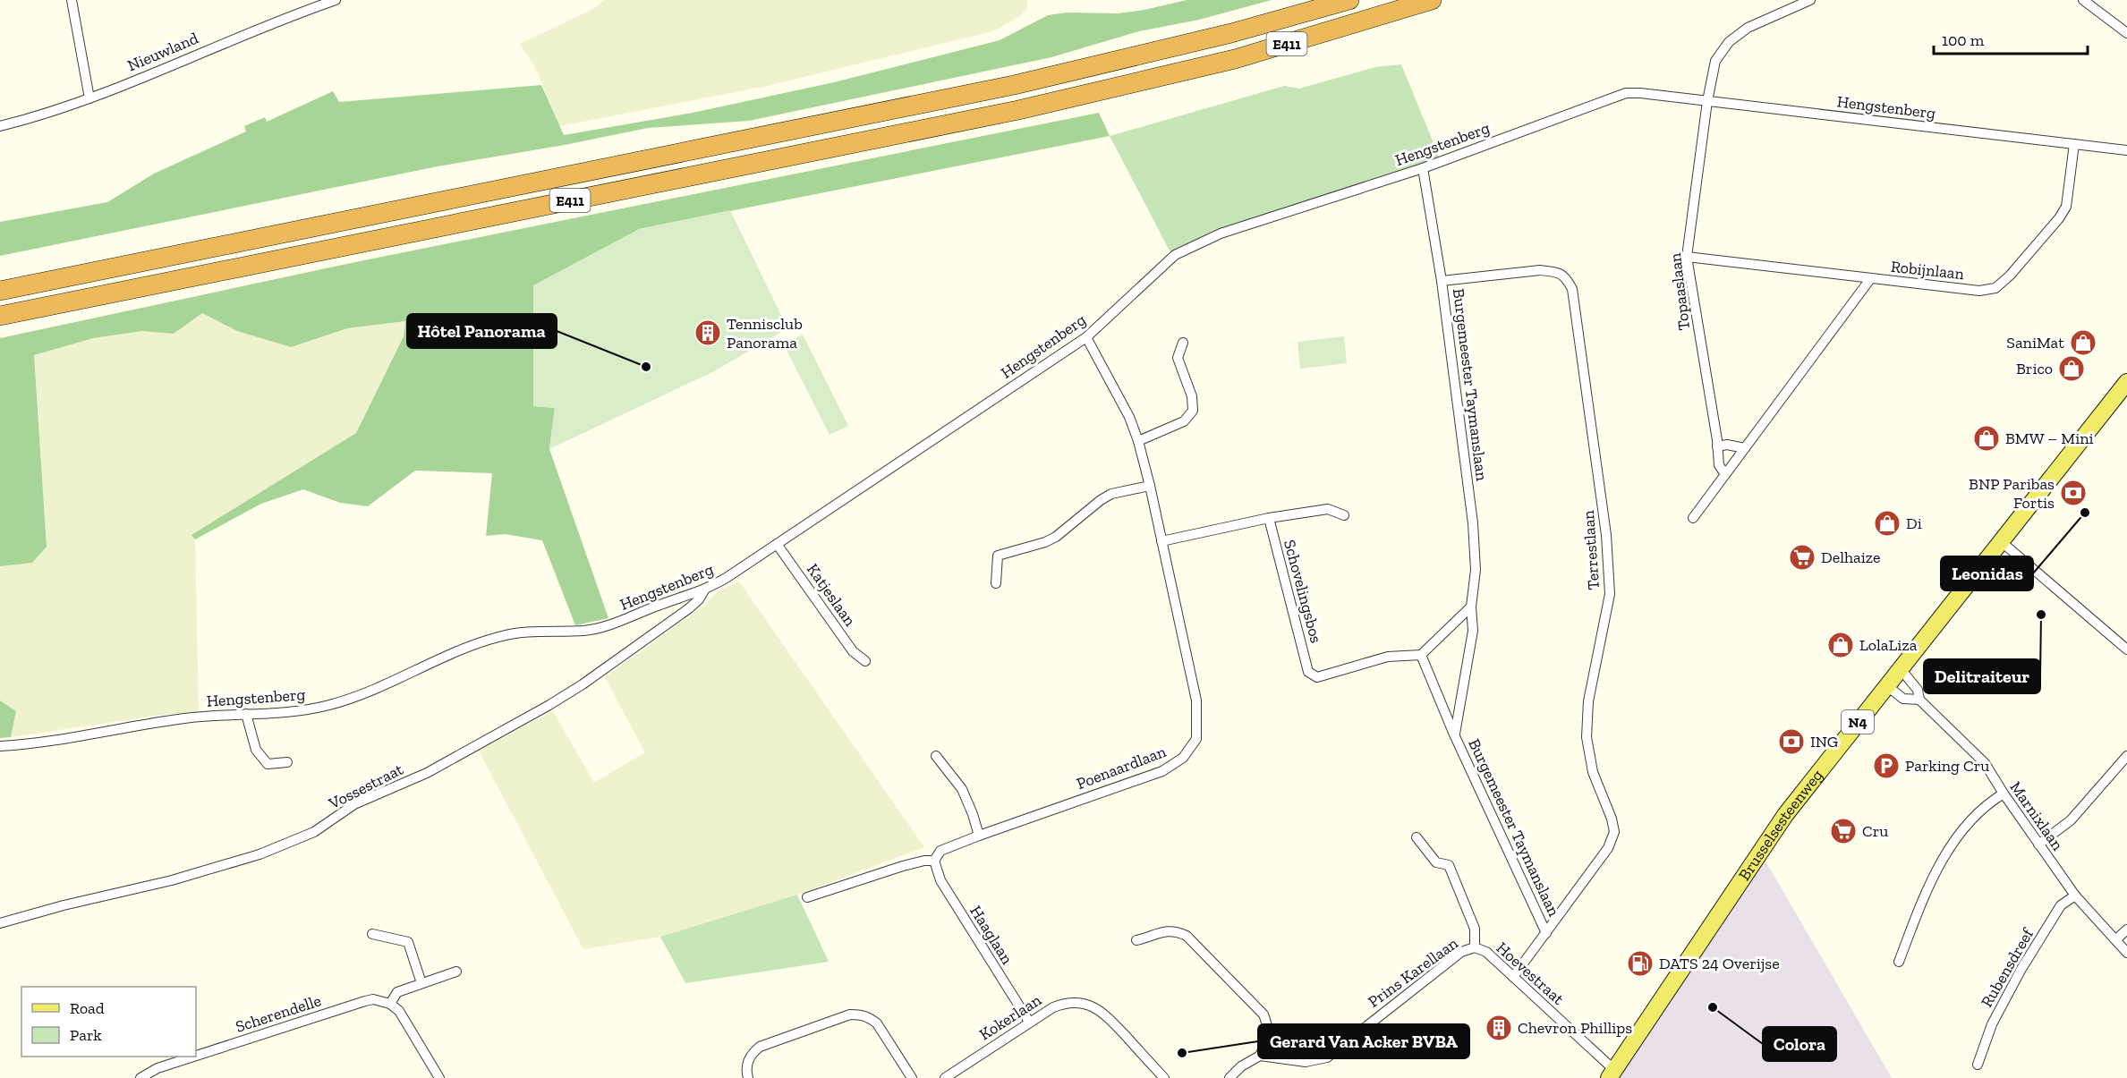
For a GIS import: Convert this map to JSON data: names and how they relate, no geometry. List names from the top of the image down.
{
  "streets": {
    "highway": ["E411"],
    "main road": ["N4", "Brusselsesteenweg"],
    "street": [
      "Nieuwland",
      "Hengstenberg",
      "Robijnlaan",
      "Topaaslaan",
      "Burgemeester Taymanslaan",
      "Terrestlaan",
      "Schovelingsbos",
      "Katjeslaan",
      "Poenaardlaan",
      "Vossestraat",
      "Marnixlaan",
      "Haaglaan",
      "Rubensdreef",
      "Prins Karellaan",
      "Hoevestraat",
      "Scherendelle",
      "Kokerlaan"
    ]
  },
  "crossings": [
    ["Hengstenberg", "Robijnlaan"],
    ["Hengstenberg", "Topaaslaan"],
    ["Hengstenberg", "Burgemeester Taymanslaan"],
    ["Hengstenberg", "Katjeslaan"],
    ["Hengstenberg", "Poenaardlaan"],
    ["Hengstenberg", "Vossestraat"],
    ["Robijnlaan", "Topaaslaan"],
    ["Burgemeester Taymanslaan", "Terrestlaan"],
    ["Burgemeester Taymanslaan", "Schovelingsbos"],
    ["Terrestlaan", "Hoevestraat"],
    ["Schovelingsbos", "Poenaardlaan"],
    ["Poenaardlaan", "Haaglaan"],
    ["Marnixlaan", "Brusselsesteenweg"],
    ["Marnixlaan", "Rubensdreef"],
    ["Brusselsesteenweg", "Hoevestraat"],
    ["Haaglaan", "Kokerlaan"],
    ["Prins Karellaan", "Hoevestraat"]
  ],
  "places": {
    "building": ["Tennisclub Panorama", "Chevron Phillips"],
    "shop": [
      "SaniMat",
      "Brico",
      "BMW – Mini",
      "Di",
      "LolaLiza"
    ],
    "other": [
      "Hôtel Panorama",
      "Leonidas",
      "Delitraiteur",
      "Colora",
      "Gerard Van Acker BVBA"
    ],
    "bank": ["BNP Paribas Fortis", "ING"],
    "supermarket": ["Delhaize", "Cru"],
    "parking": ["Parking Cru"],
    "fuel station": ["DATS 24 Overijse"]
  },
  "legend": ["Road", "Park"],
  "scale_bar": "100 m"
}
